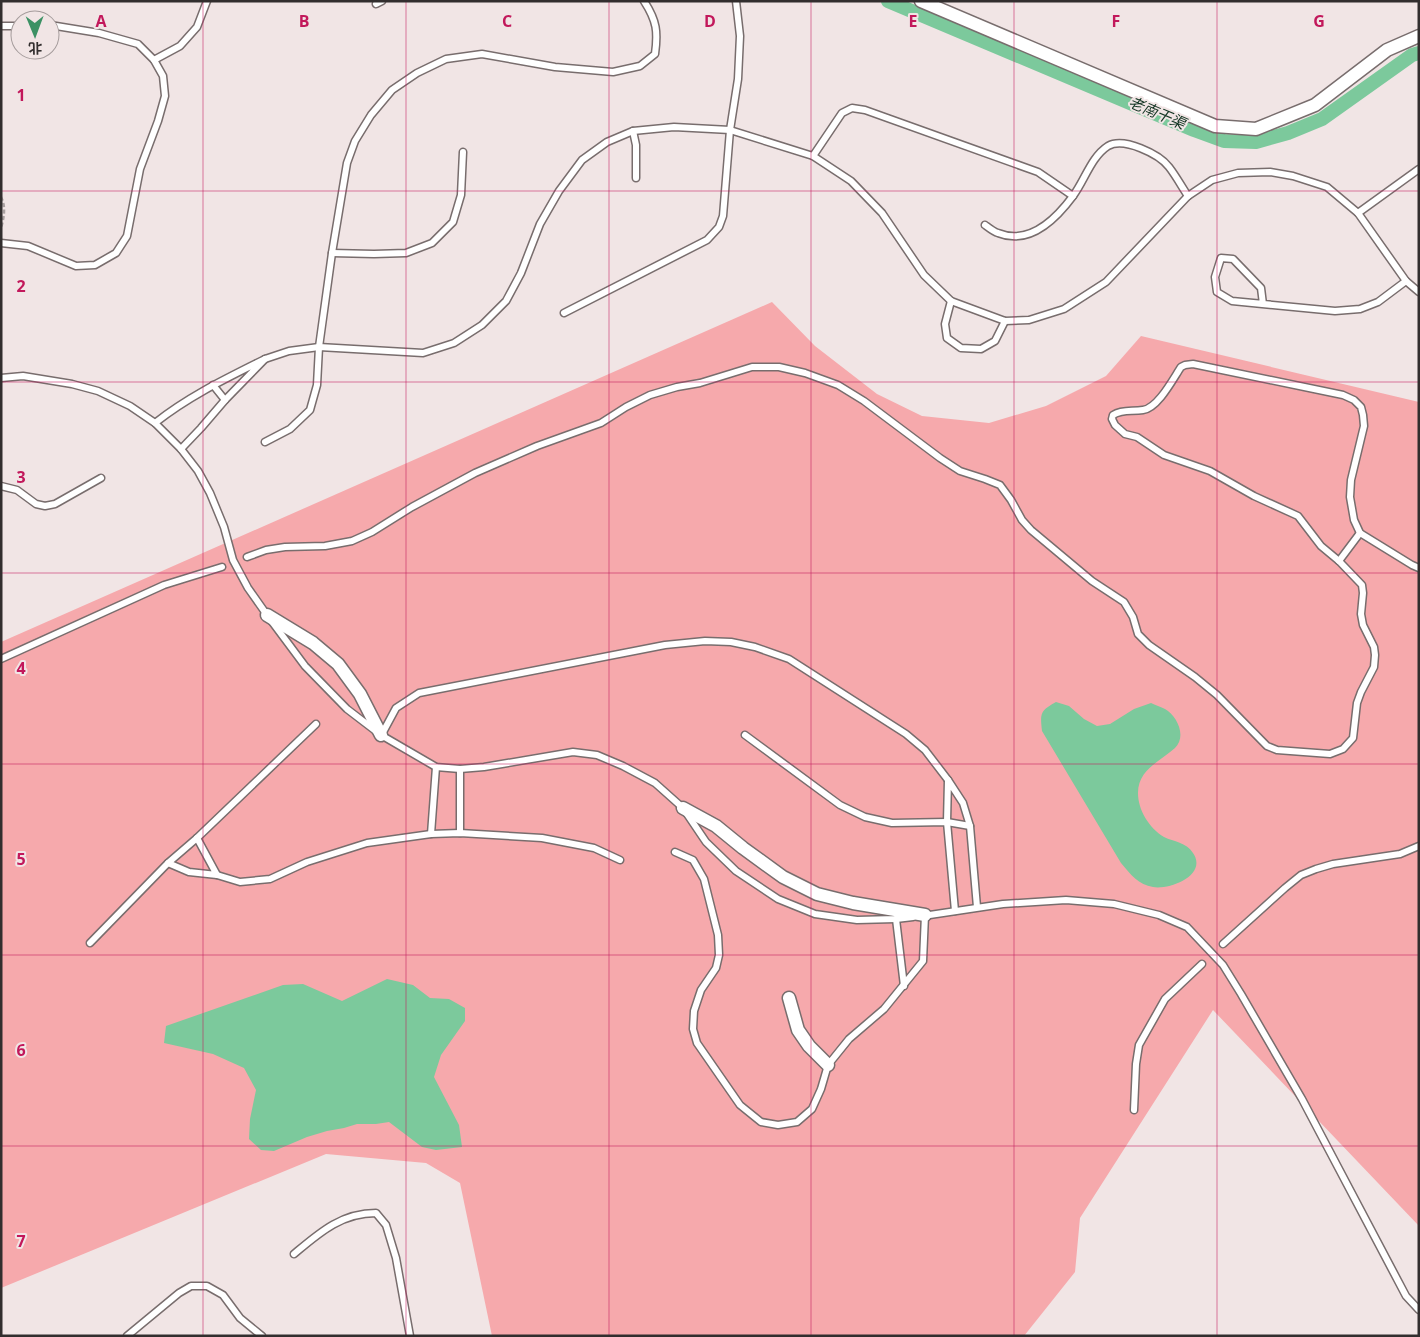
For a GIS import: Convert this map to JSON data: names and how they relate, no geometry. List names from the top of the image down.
{
  "water": ["老南干渠"],
  "north": "bottom",
  "grid": {
    "columns": [
      "A",
      "B",
      "C",
      "D",
      "E",
      "F",
      "G"
    ],
    "rows": [
      "1",
      "2",
      "3",
      "4",
      "5",
      "6",
      "7"
    ]
  }
}
